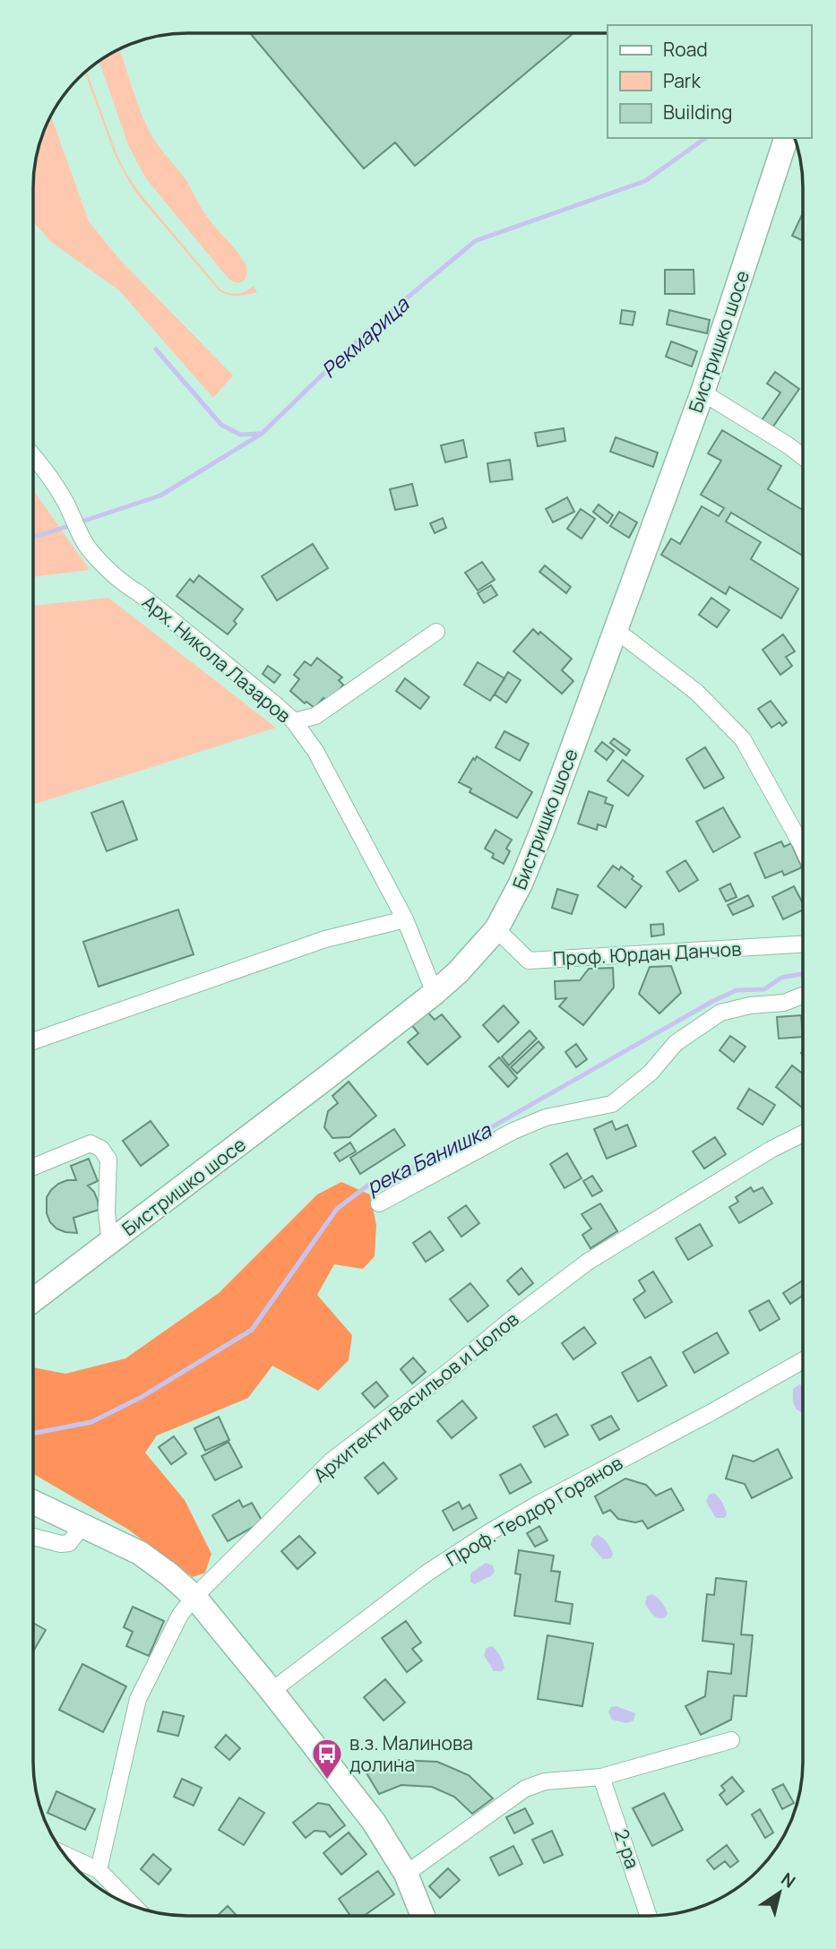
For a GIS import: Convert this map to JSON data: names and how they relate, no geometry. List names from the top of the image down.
{
  "streets": {
    "street": [
      "Бистришко шосе",
      "Арх. Никола Лазаров",
      "Проф. Юрдан Данчов",
      "Архитекти Васильов и Цолов",
      "Проф. Теодор Горанов",
      "2-ра"
    ]
  },
  "crossings": [
    ["Бистришко шосе", "Арх. Никола Лазаров"],
    ["Бистришко шосе", "Проф. Юрдан Данчов"]
  ],
  "water": ["Рекмарица", "река Банишка"],
  "places": {
    "bus stop": ["в.з. Малинова долина"]
  },
  "legend": ["Road", "Park", "Building"],
  "north": "top right"
}
